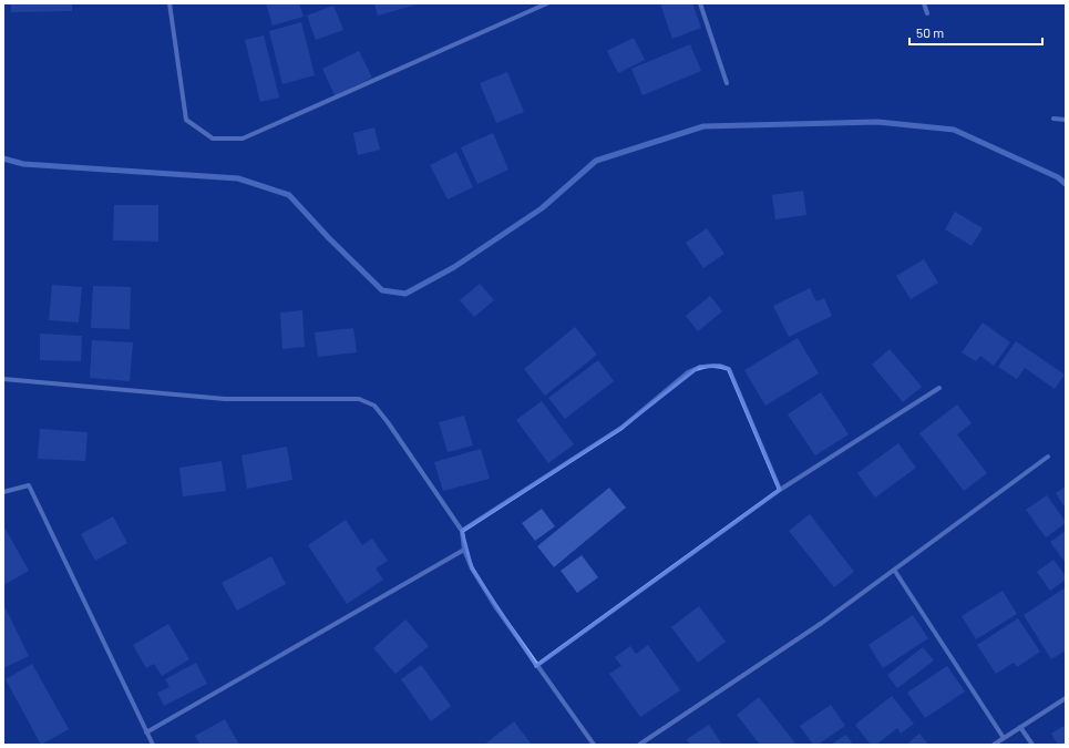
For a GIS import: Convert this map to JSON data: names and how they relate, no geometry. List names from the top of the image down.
{
  "scale_bar": "50 m"
}
